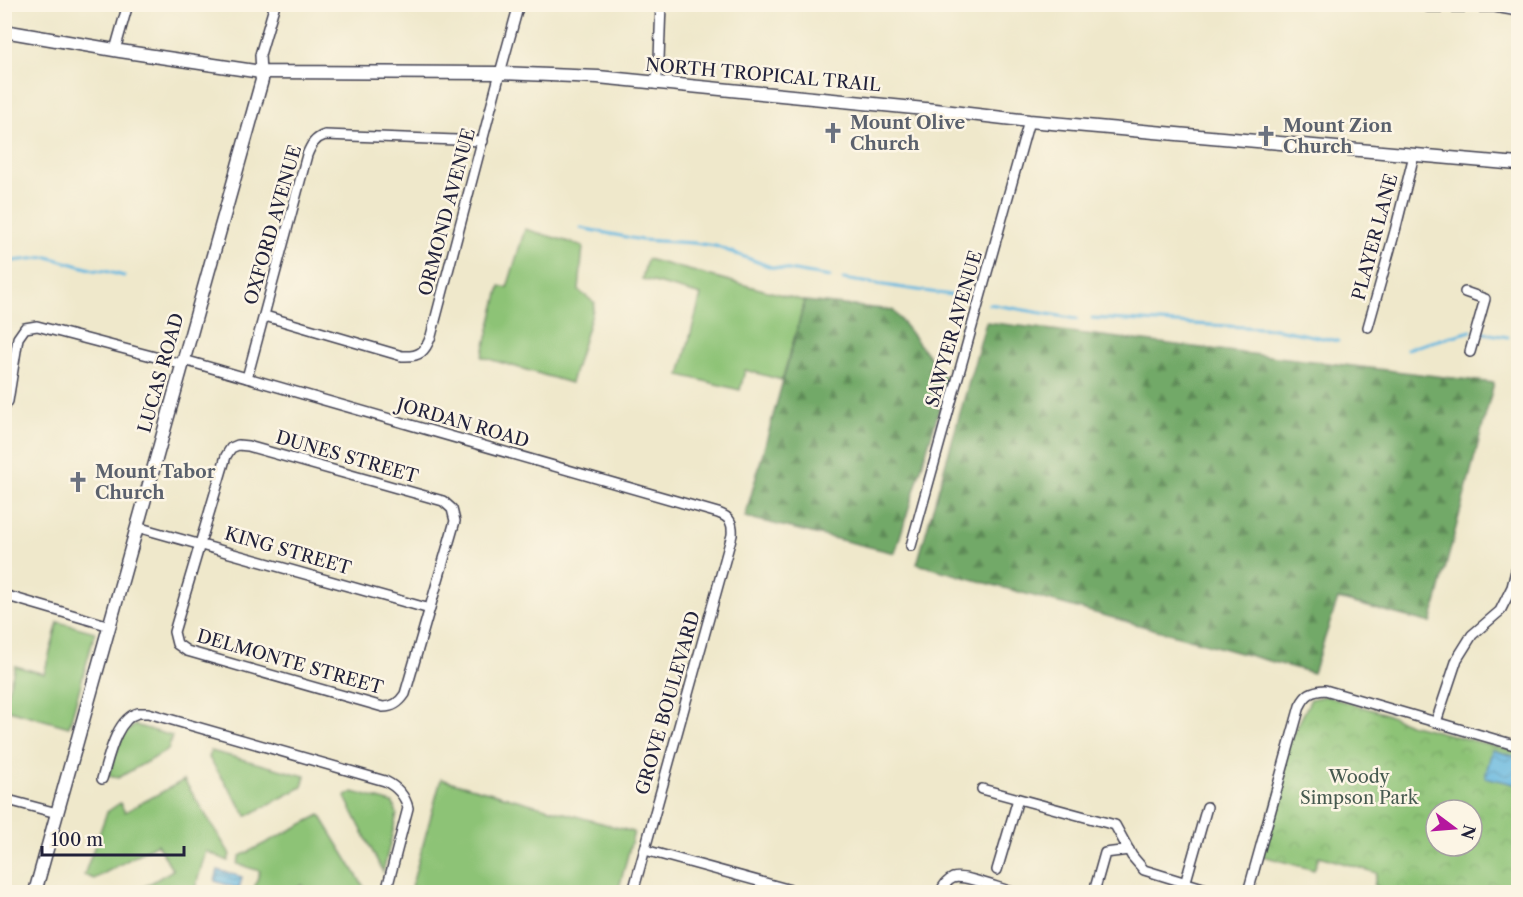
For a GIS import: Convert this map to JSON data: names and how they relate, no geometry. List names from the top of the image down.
{
  "streets": {
    "street": [
      "NORTH TROPICAL TRAIL",
      "ORMOND AVENUE",
      "OXFORD AVENUE",
      "PLAYER LANE",
      "SAWYER AVENUE",
      "LUCAS ROAD",
      "JORDAN ROAD",
      "DUNES STREET",
      "KING STREET",
      "DELMONTE STREET",
      "GROVE BOULEVARD"
    ]
  },
  "crossings": [
    ["NORTH TROPICAL TRAIL", "ORMOND AVENUE"],
    ["NORTH TROPICAL TRAIL", "PLAYER LANE"],
    ["NORTH TROPICAL TRAIL", "SAWYER AVENUE"],
    ["NORTH TROPICAL TRAIL", "LUCAS ROAD"],
    ["ORMOND AVENUE", "OXFORD AVENUE"],
    ["OXFORD AVENUE", "JORDAN ROAD"],
    ["LUCAS ROAD", "JORDAN ROAD"],
    ["LUCAS ROAD", "KING STREET"],
    ["JORDAN ROAD", "GROVE BOULEVARD"],
    ["DUNES STREET", "KING STREET"],
    ["DUNES STREET", "DELMONTE STREET"],
    ["KING STREET", "DELMONTE STREET"]
  ],
  "parks": ["Woody Simpson Park"],
  "places": {
    "church": ["Mount Olive Church", "Mount Zion Church", "Mount Tabor Church"]
  },
  "scale_bar": "100 m",
  "north": "right"
}
